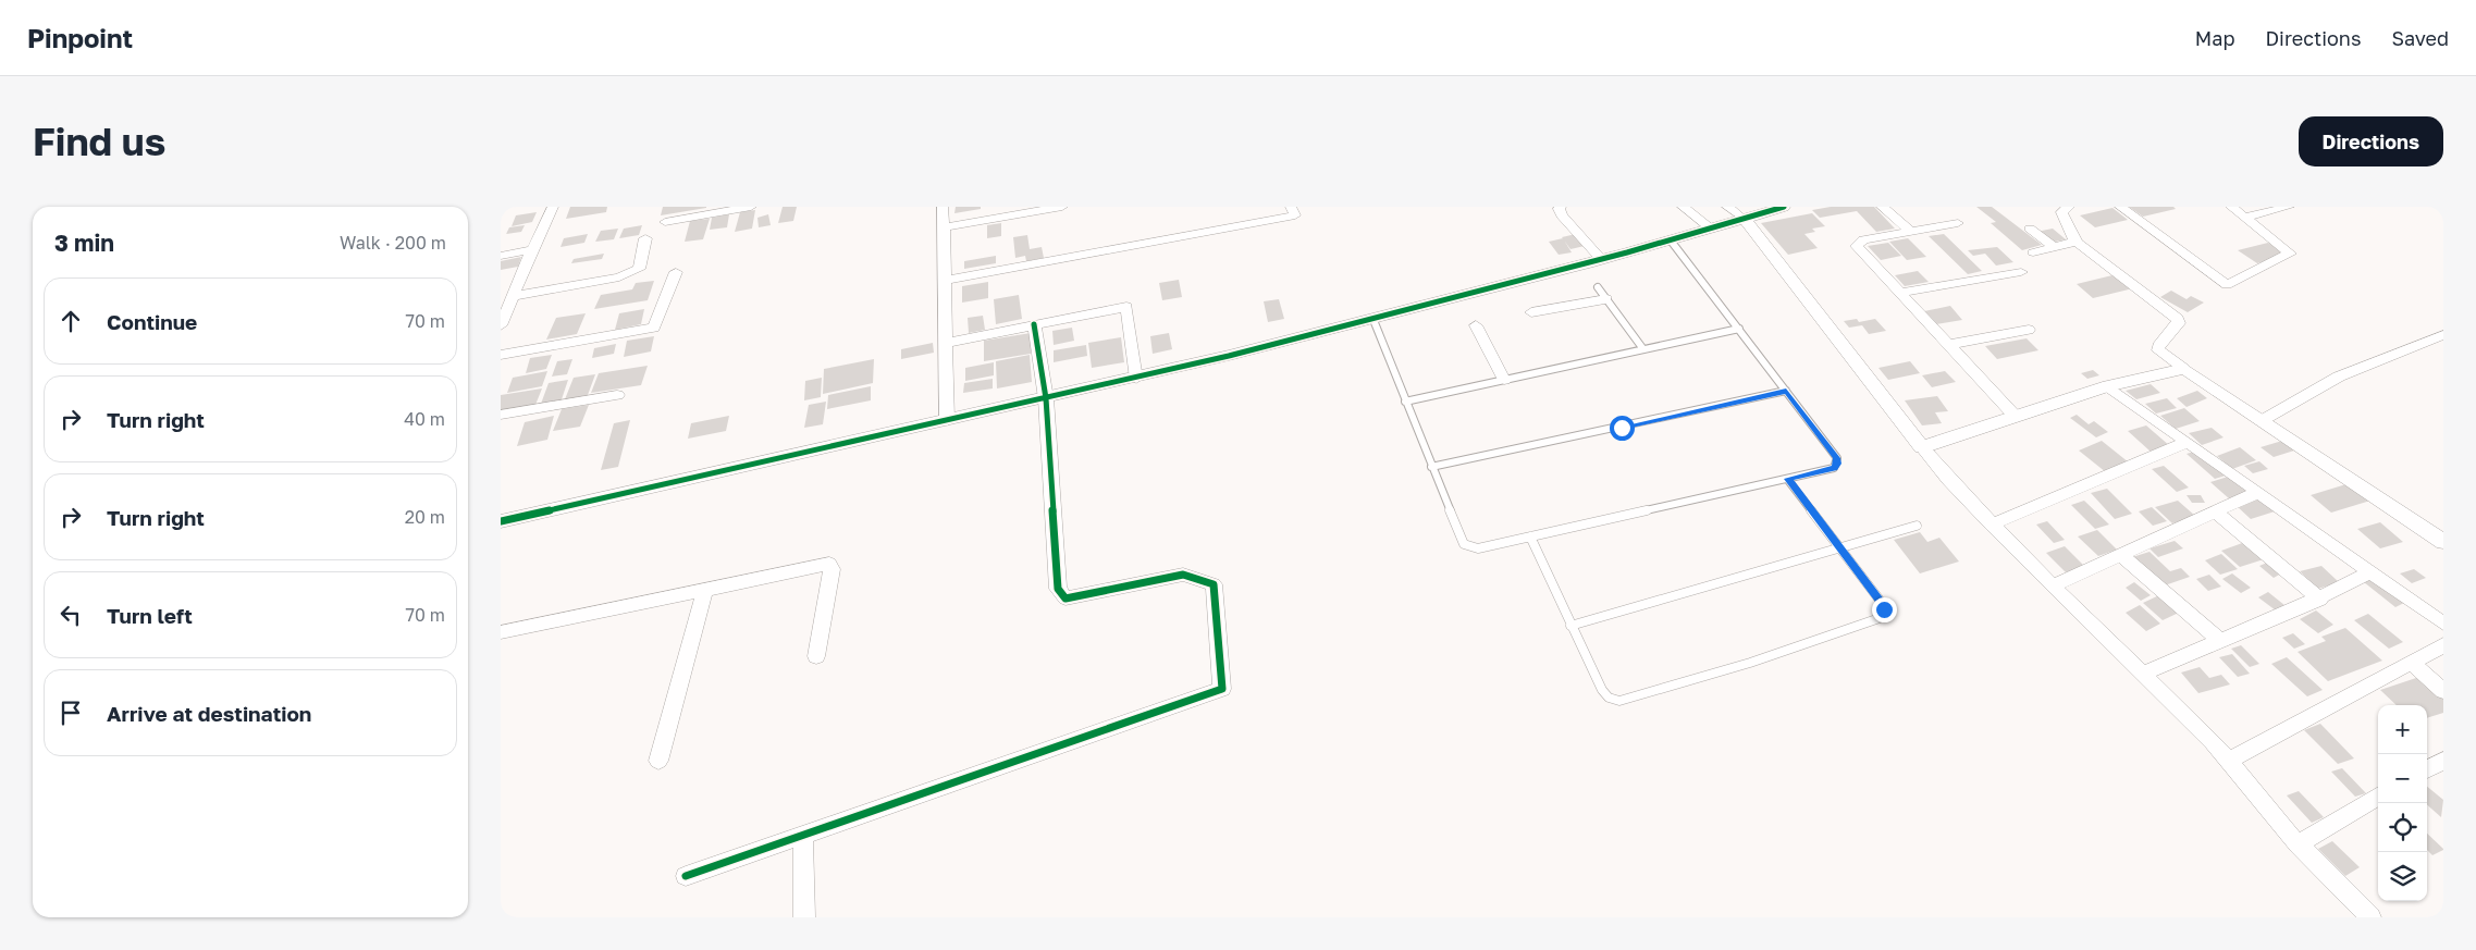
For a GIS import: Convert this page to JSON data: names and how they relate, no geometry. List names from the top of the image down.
{
  "page": {
    "header": "Pinpoint",
    "nav": ["Map", "Directions", "Saved"],
    "buttons": "Directions",
    "title": "Find us",
    "heading": ["3 min", "Walk · 200 m"],
    "list": [
      ["Continue", "70 m"],
      ["Turn right", "40 m"],
      ["Turn right", "20 m"],
      ["Turn left", "70 m"],
      "Arrive at destination"
    ],
    "map_buttons": ["+", "−"]
  }
}
